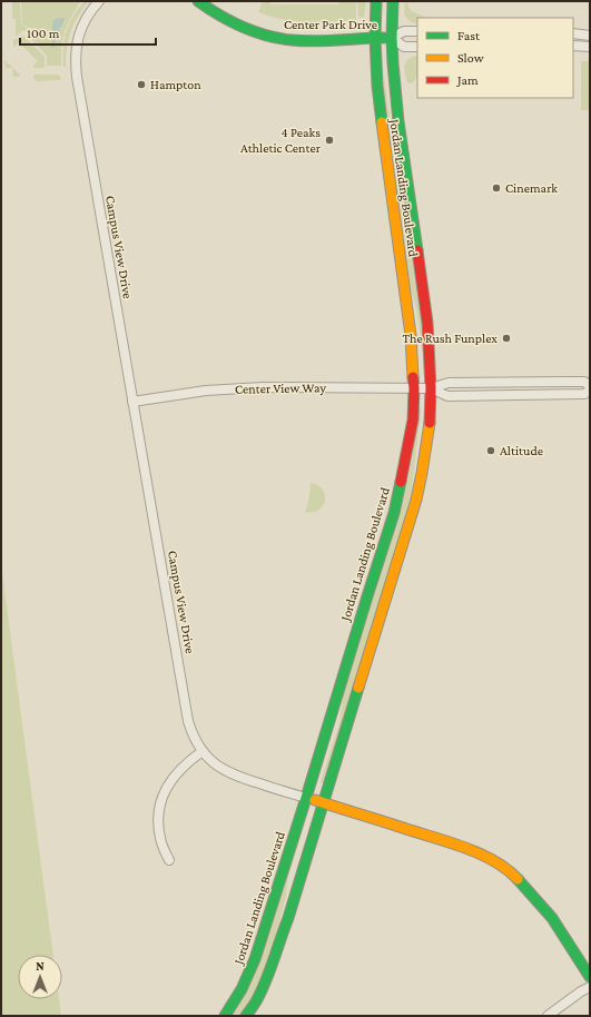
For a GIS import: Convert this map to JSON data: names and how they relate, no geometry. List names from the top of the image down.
{
  "streets": {
    "main road": ["Center Park Drive", "Jordan Landing Boulevard", "Campus View Drive"],
    "street": ["Center View Way"]
  },
  "crossings": [
    ["Center Park Drive", "Jordan Landing Boulevard"],
    ["Jordan Landing Boulevard", "Campus View Drive"],
    ["Jordan Landing Boulevard", "Center View Way"],
    ["Campus View Drive", "Center View Way"]
  ],
  "places": [
    "Hampton",
    "4 Peaks Athletic Center",
    "Cinemark",
    "The Rush Funplex",
    "Altitude"
  ],
  "legend": ["Fast", "Slow", "Jam"],
  "scale_bar": "100 m",
  "north": "top"
}
